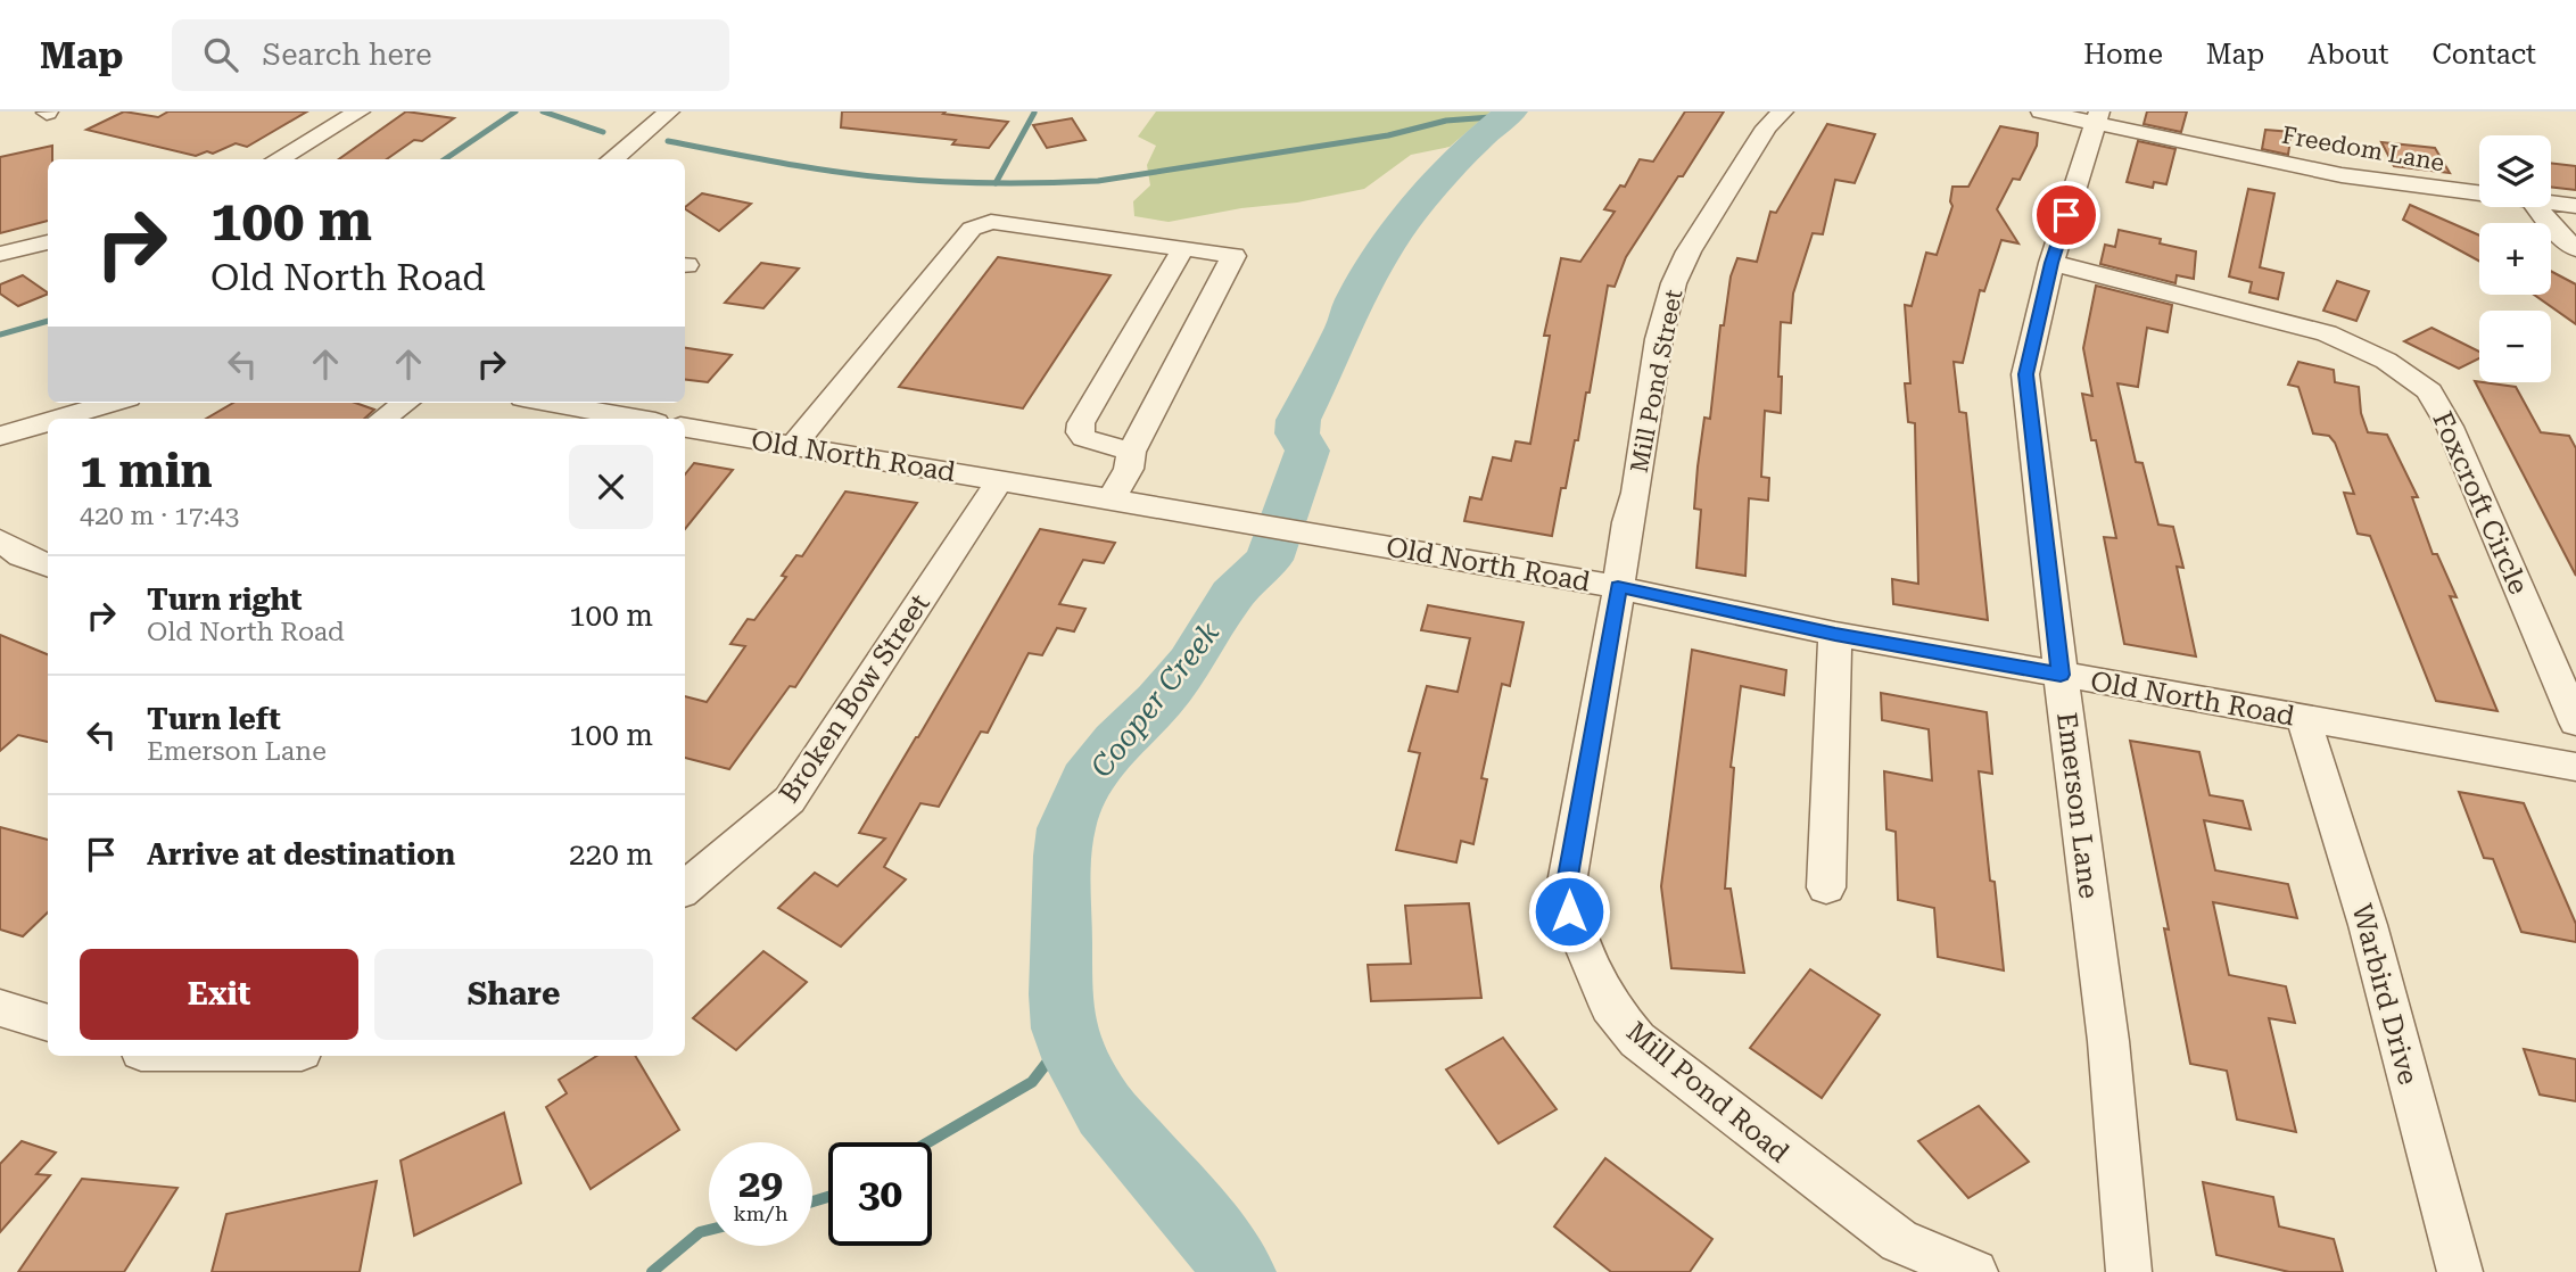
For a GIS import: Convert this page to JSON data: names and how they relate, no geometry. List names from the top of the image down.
{
  "streets": {
    "street": [
      "Freedom Lane",
      "Mill Pond Street",
      "Old North Road",
      "Foxcroft Circle",
      "Broken Bow Street",
      "Emerson Lane",
      "Warbird Drive",
      "Mill Pond Road"
    ]
  },
  "crossings": [
    ["Freedom Lane", "Emerson Lane"],
    ["Mill Pond Street", "Old North Road"],
    ["Mill Pond Street", "Mill Pond Road"],
    ["Old North Road", "Broken Bow Street"],
    ["Old North Road", "Emerson Lane"],
    ["Old North Road", "Warbird Drive"],
    ["Old North Road", "Mill Pond Road"],
    ["Foxcroft Circle", "Emerson Lane"]
  ],
  "water": ["Cooper Creek"],
  "page": {
    "header": "Map",
    "search": "Search here",
    "nav": [
      "Home",
      "Map",
      "About",
      "Contact"
    ],
    "map_buttons": ["+", "−"],
    "turn": ["100 m", "Old North Road"],
    "heading": ["1 min", "420 m · 17:43"],
    "list": [
      {
        "name": "Turn right",
        "note": "Old North Road",
        "value": "100 m"
      },
      {
        "name": "Turn left",
        "note": "Emerson Lane",
        "value": "100 m"
      },
      {
        "name": "Arrive at destination",
        "value": "220 m"
      }
    ],
    "buttons": ["Exit", "Share"],
    "speed": "29 km/h",
    "limit": "30"
  }
}
